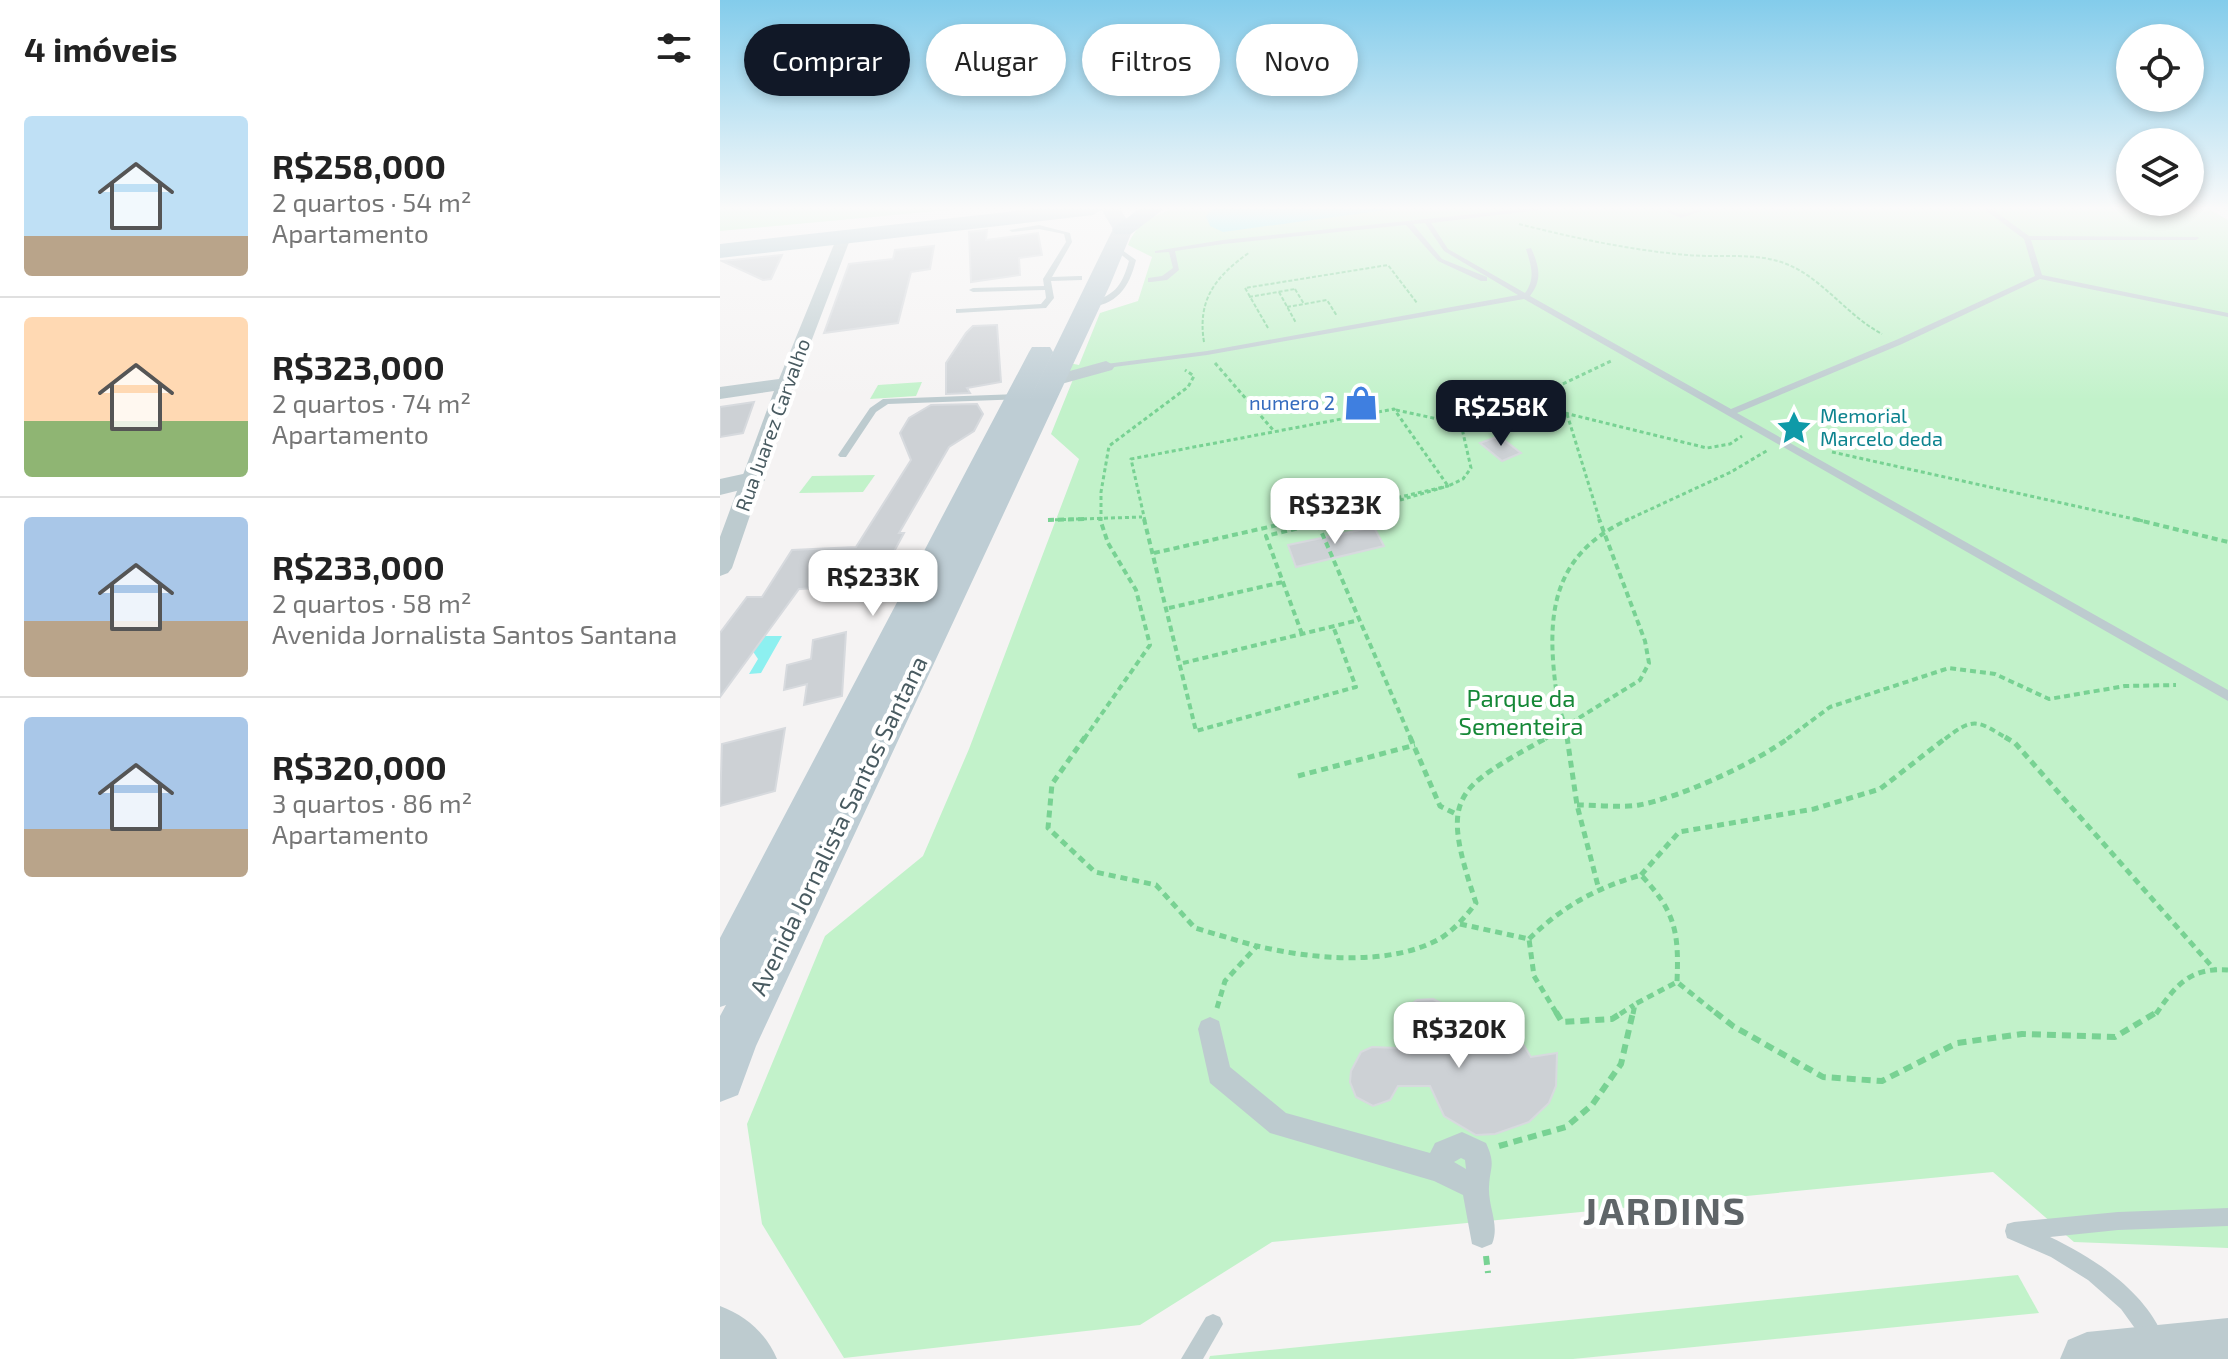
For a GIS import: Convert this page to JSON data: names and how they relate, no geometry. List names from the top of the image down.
{
  "streets": {
    "main road": ["Avenida Jornalista Santos Santana"],
    "street": ["Rua Juarez Carvalho"]
  },
  "districts": ["JARDINS"],
  "parks": ["Parque da Sementeira"],
  "places": {
    "shop": ["numero 2"],
    "place": ["Memorial Marcelo deda"]
  },
  "page": {
    "heading": "4 imóveis",
    "chip": [
      "Comprar",
      "Alugar",
      "Filtros",
      "Novo"
    ],
    "list": [
      {
        "name": "R$258,000",
        "note": "2 quartos · 54 m² · Apartamento"
      },
      {
        "name": "R$323,000",
        "note": "2 quartos · 74 m² · Apartamento"
      },
      {
        "name": "R$233,000",
        "note": "2 quartos · 58 m² · Avenida Jornalista Santos Santana"
      },
      {
        "name": "R$320,000",
        "note": "3 quartos · 86 m² · Apartamento"
      }
    ],
    "price": [
      "R$258K",
      "R$323K",
      "R$233K",
      "R$320K"
    ]
  }
}
